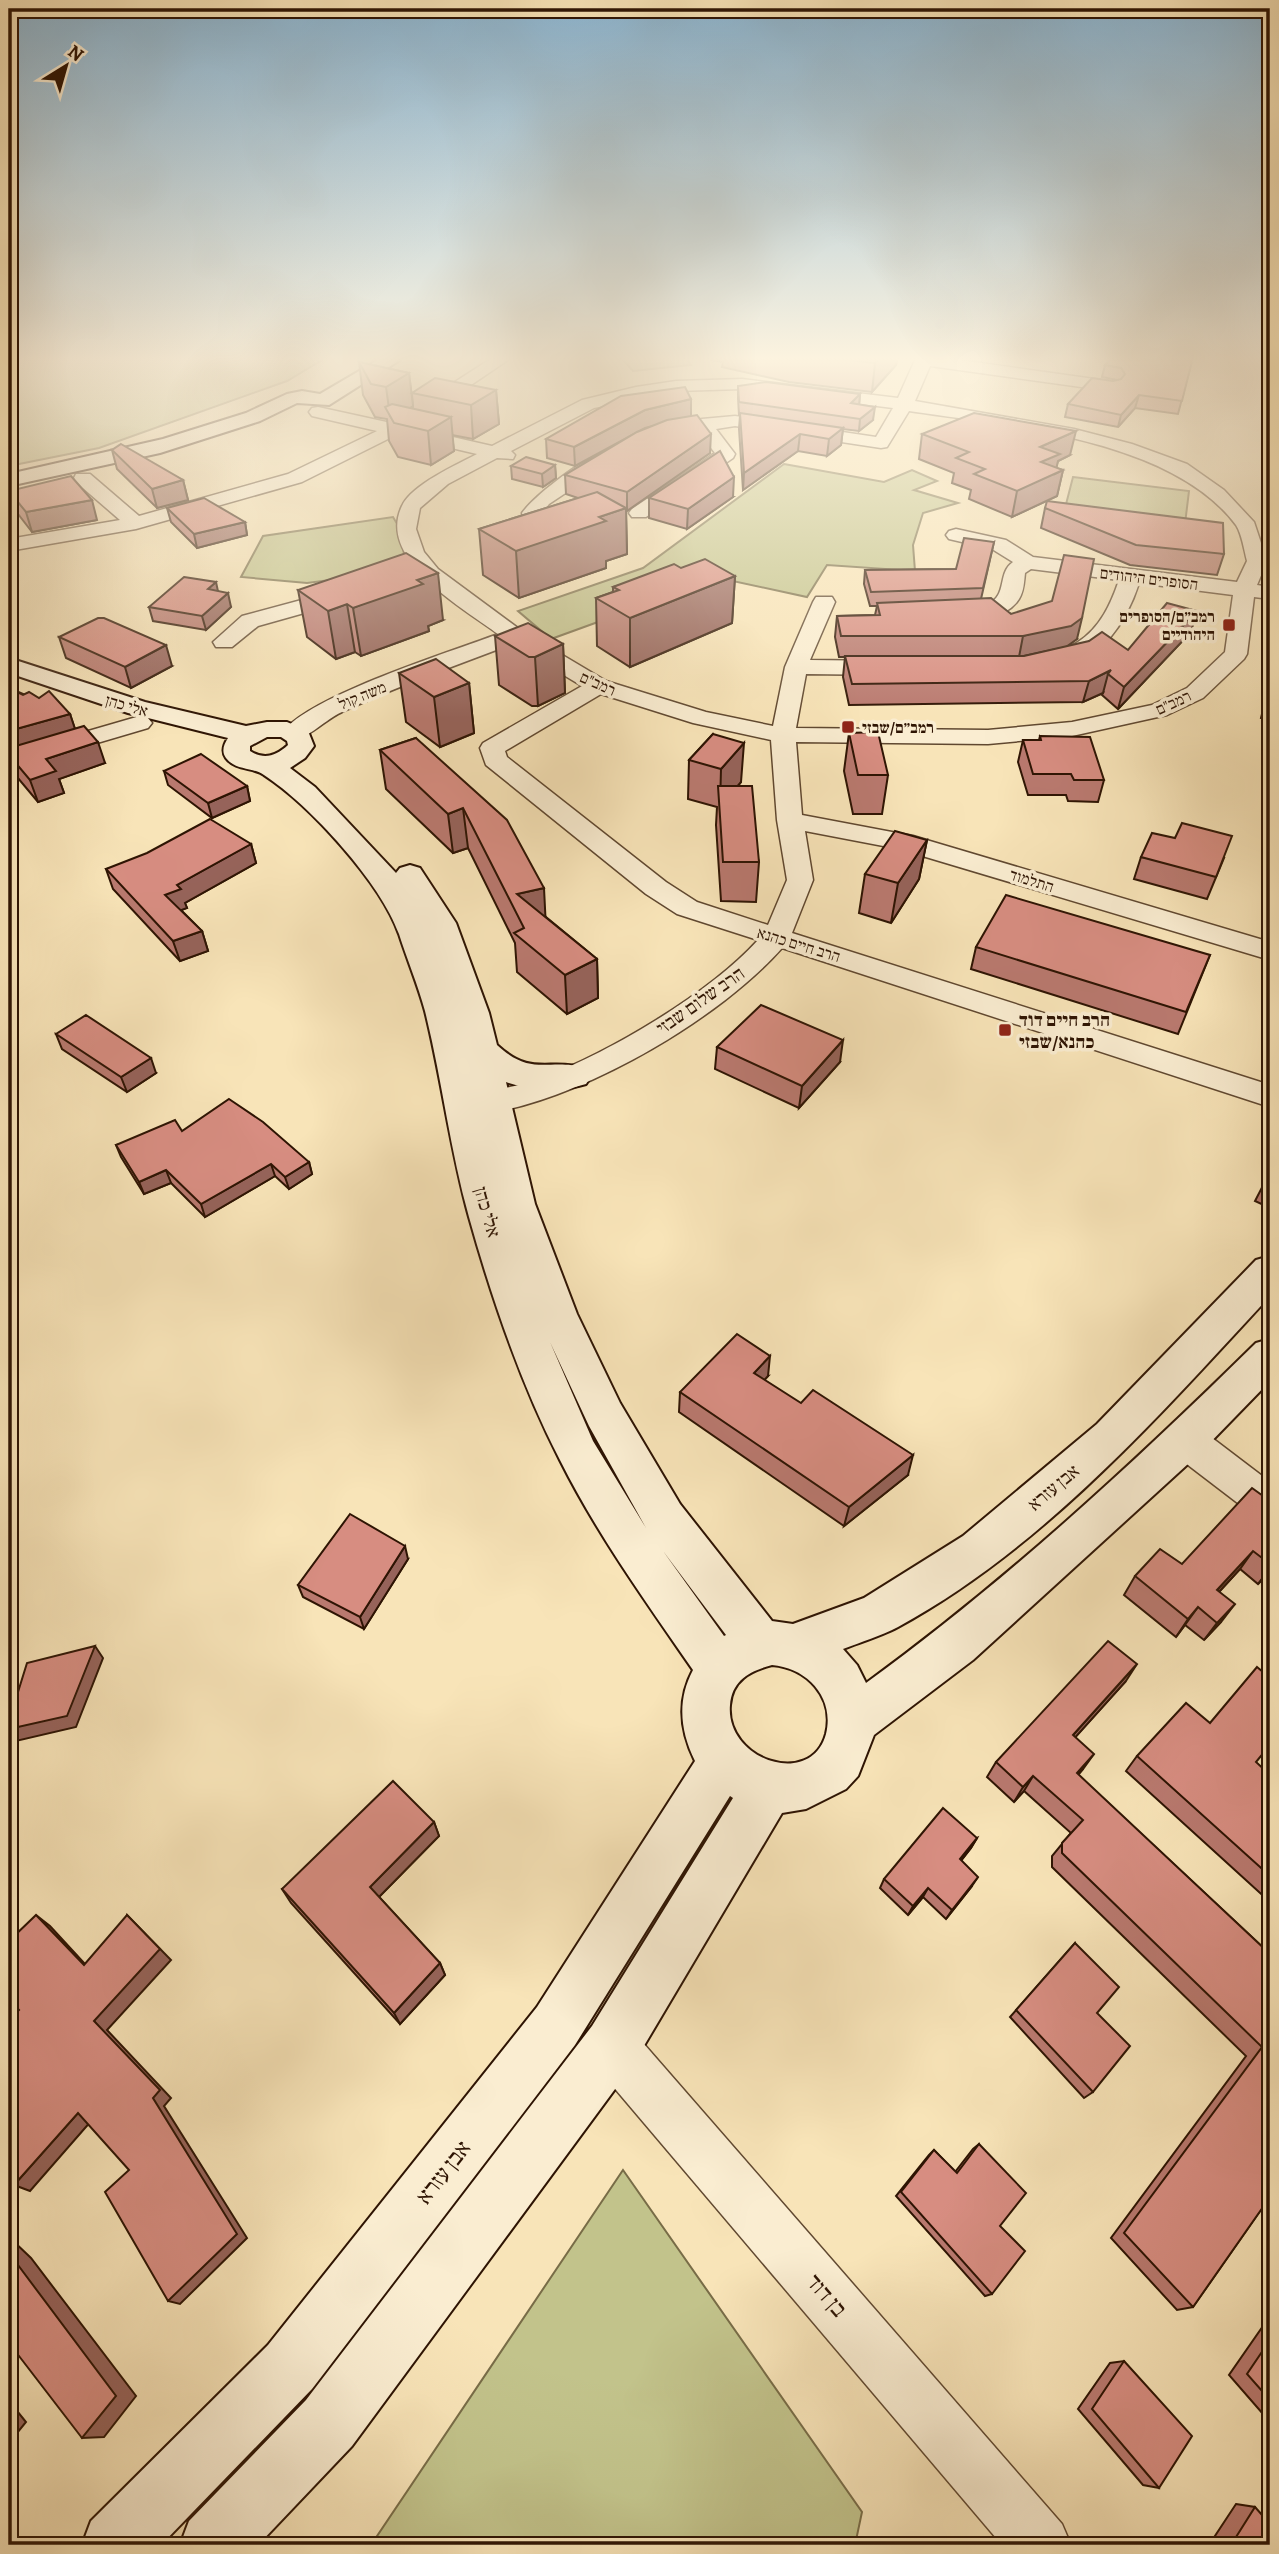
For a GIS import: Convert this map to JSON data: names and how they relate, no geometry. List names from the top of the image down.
{
  "streets": {
    "street": [
      "הסופרים היהודים",
      "רמב\"ם",
      "משה קול",
      "אלי כהן",
      "התלמוד",
      "הרב חיים כהנא",
      "הרב שלום שבזי",
      "אבן עזרא",
      "בן דוד"
    ]
  },
  "crossings": [
    ["הסופרים היהודים", "רמב\"ם"],
    ["רמב\"ם", "משה קול"],
    ["רמב\"ם", "הרב חיים כהנא"],
    ["רמב\"ם", "הרב שלום שבזי"],
    ["משה קול", "אלי כהן"],
    ["אלי כהן", "הרב שלום שבזי"],
    ["אלי כהן", "אבן עזרא"],
    ["התלמוד", "הרב שלום שבזי"],
    ["הרב חיים כהנא", "הרב שלום שבזי"]
  ],
  "places": {
    "transit": ["רמב״ם/הסופרים היהודיים", "רמב״ם/שבזי", "הרב חיים דוד כהנא/שבזי"]
  },
  "north": "top right"
}
